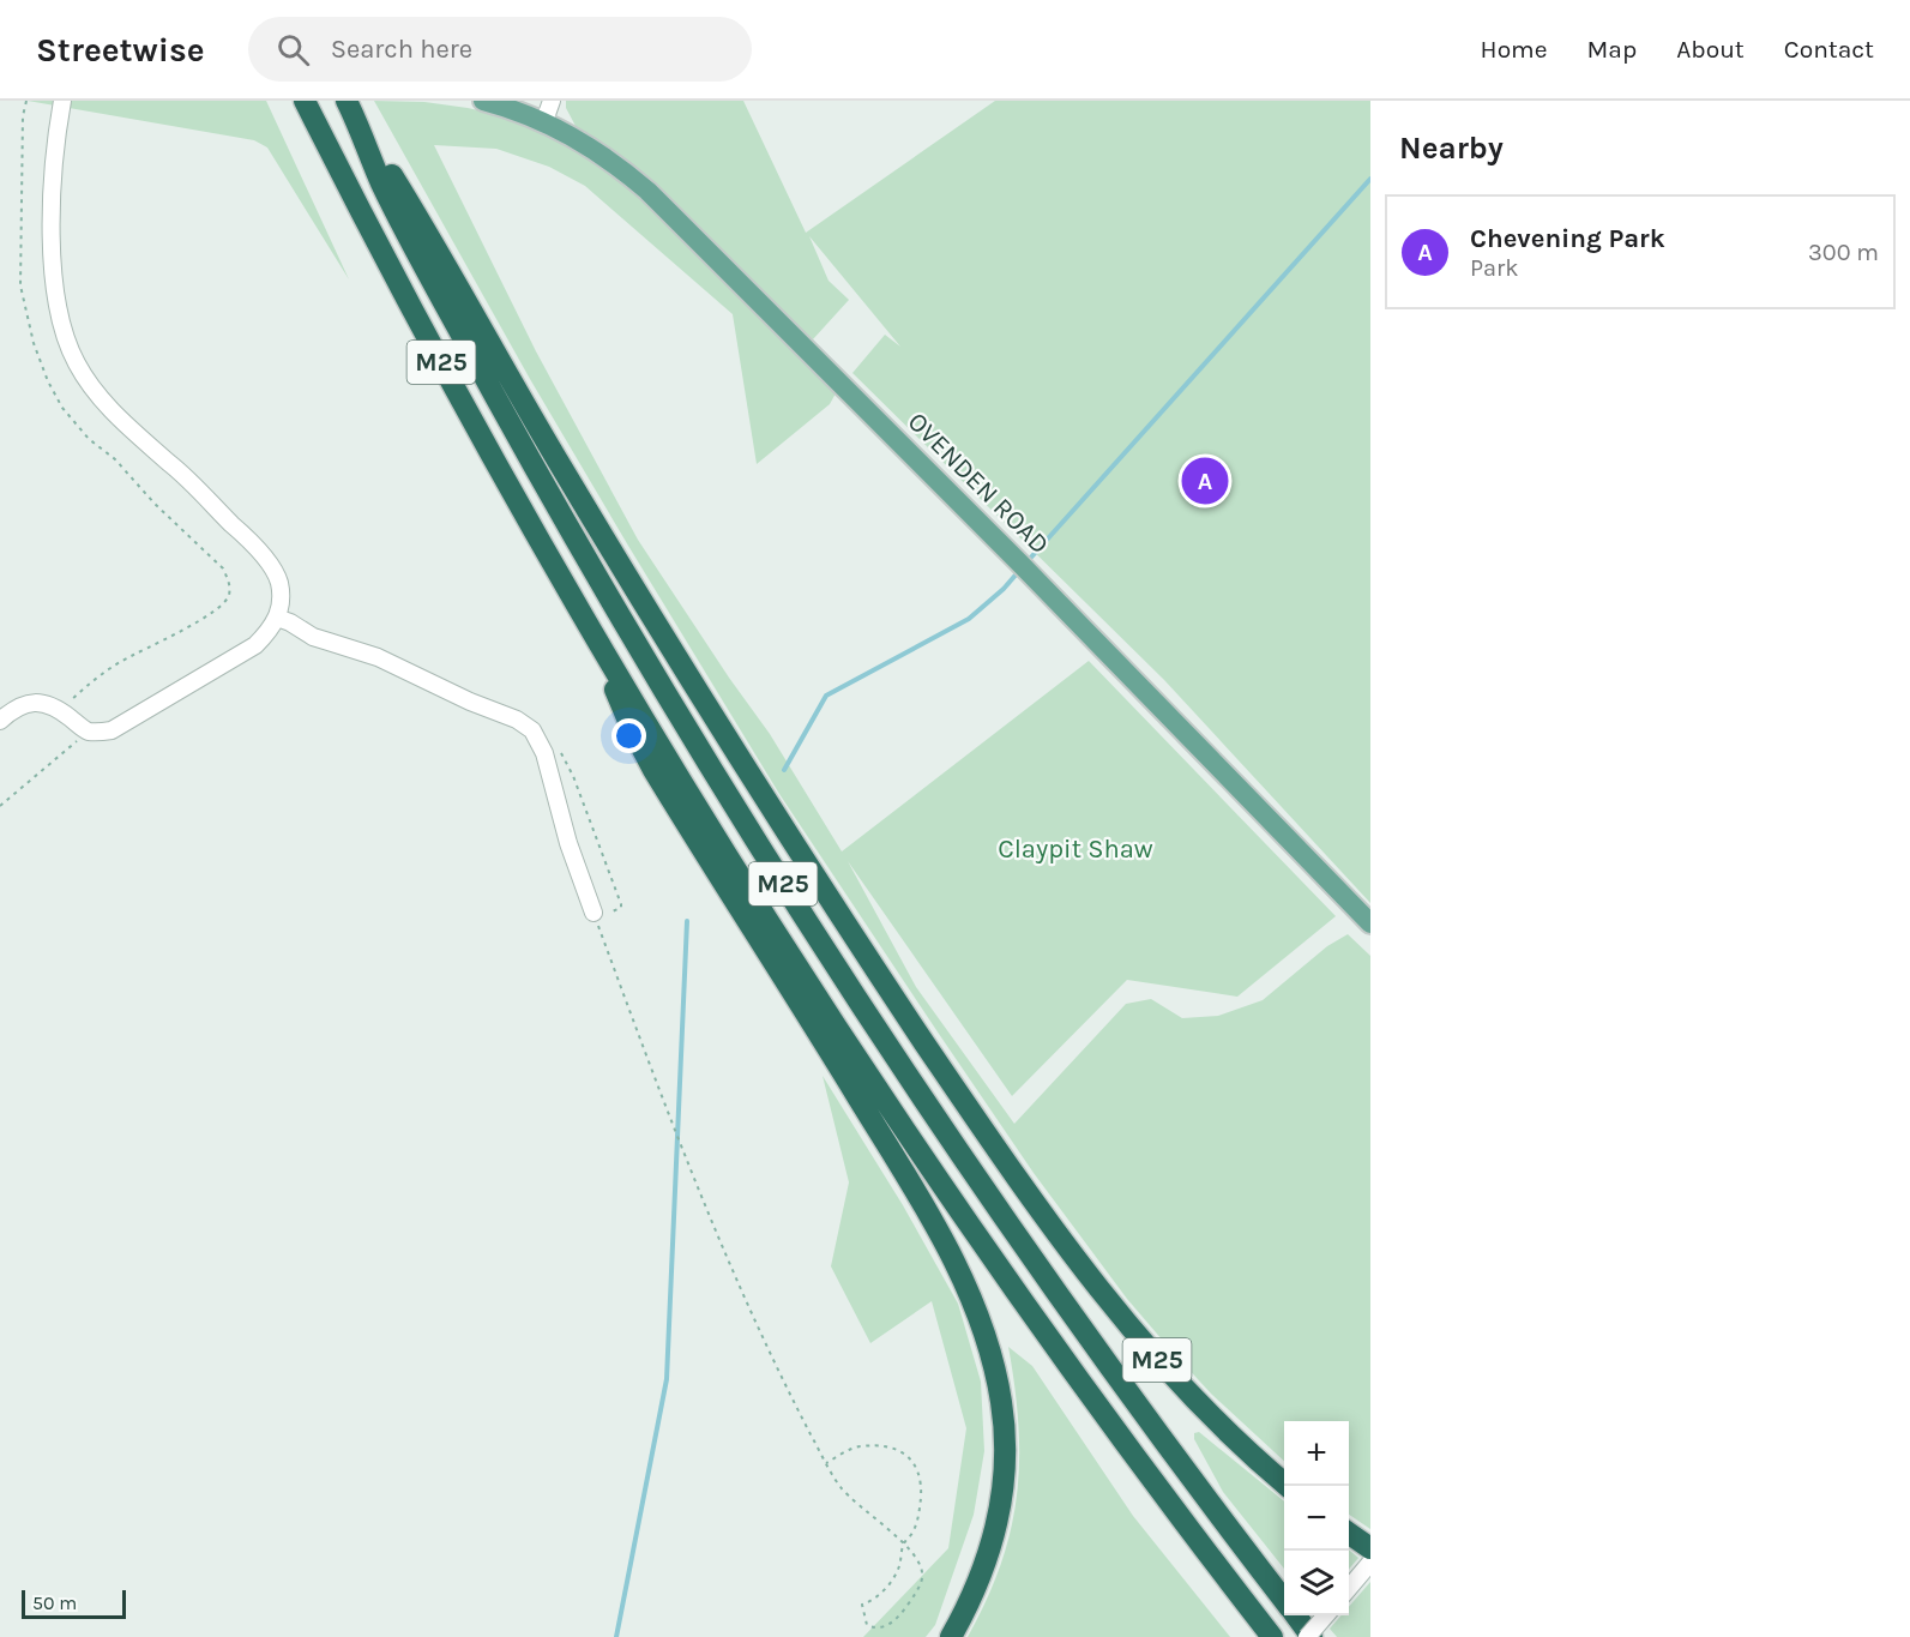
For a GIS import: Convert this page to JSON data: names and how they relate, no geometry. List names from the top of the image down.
{
  "streets": {
    "highway": ["M25"],
    "main road": ["OVENDEN ROAD"]
  },
  "parks": ["Claypit Shaw"],
  "scale_bar": "50 m",
  "page": {
    "header": "Streetwise",
    "search": "Search here",
    "nav": [
      "Home",
      "Map",
      "About",
      "Contact"
    ],
    "heading": "Nearby",
    "list": [
      {
        "mark": "A",
        "name": "Chevening Park",
        "note": "Park",
        "value": "300 m"
      }
    ],
    "pins": "A",
    "map_buttons": ["+", "−"],
    "scale": "50 m"
  }
}
